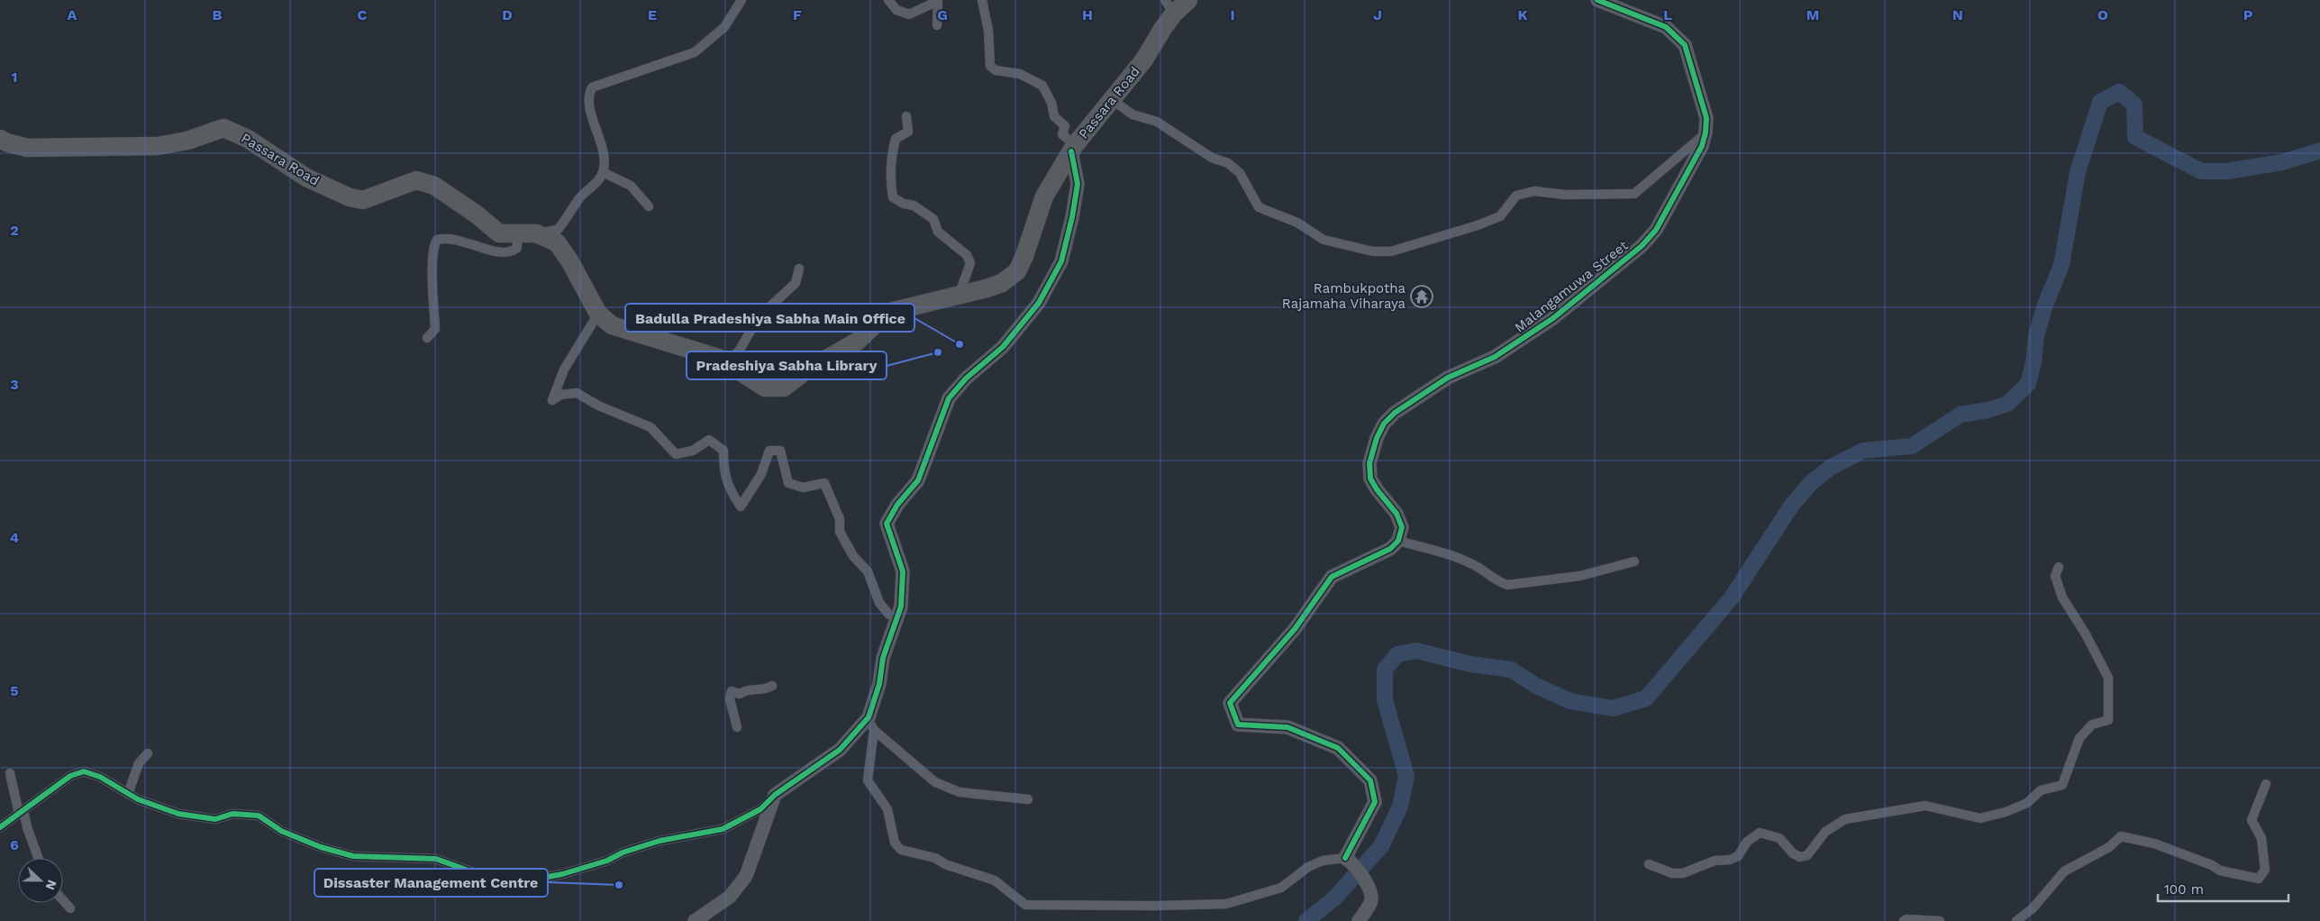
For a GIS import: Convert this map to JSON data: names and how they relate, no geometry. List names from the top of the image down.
{
  "streets": {
    "highway": ["Passara Road"],
    "street": ["Malangamuwa Street"]
  },
  "places": {
    "temple": ["Rambukpotha Rajamaha Viharaya"],
    "other": ["Badulla Pradeshiya Sabha Main Office", "Pradeshiya Sabha Library", "Dissaster Management Centre"]
  },
  "scale_bar": "100 m",
  "north": "right",
  "grid": {
    "columns": [
      "A",
      "B",
      "C",
      "D",
      "E",
      "F",
      "G",
      "H",
      "I",
      "J",
      "K",
      "L",
      "M",
      "N",
      "O",
      "P"
    ],
    "rows": [
      "1",
      "2",
      "3",
      "4",
      "5",
      "6"
    ]
  }
}
